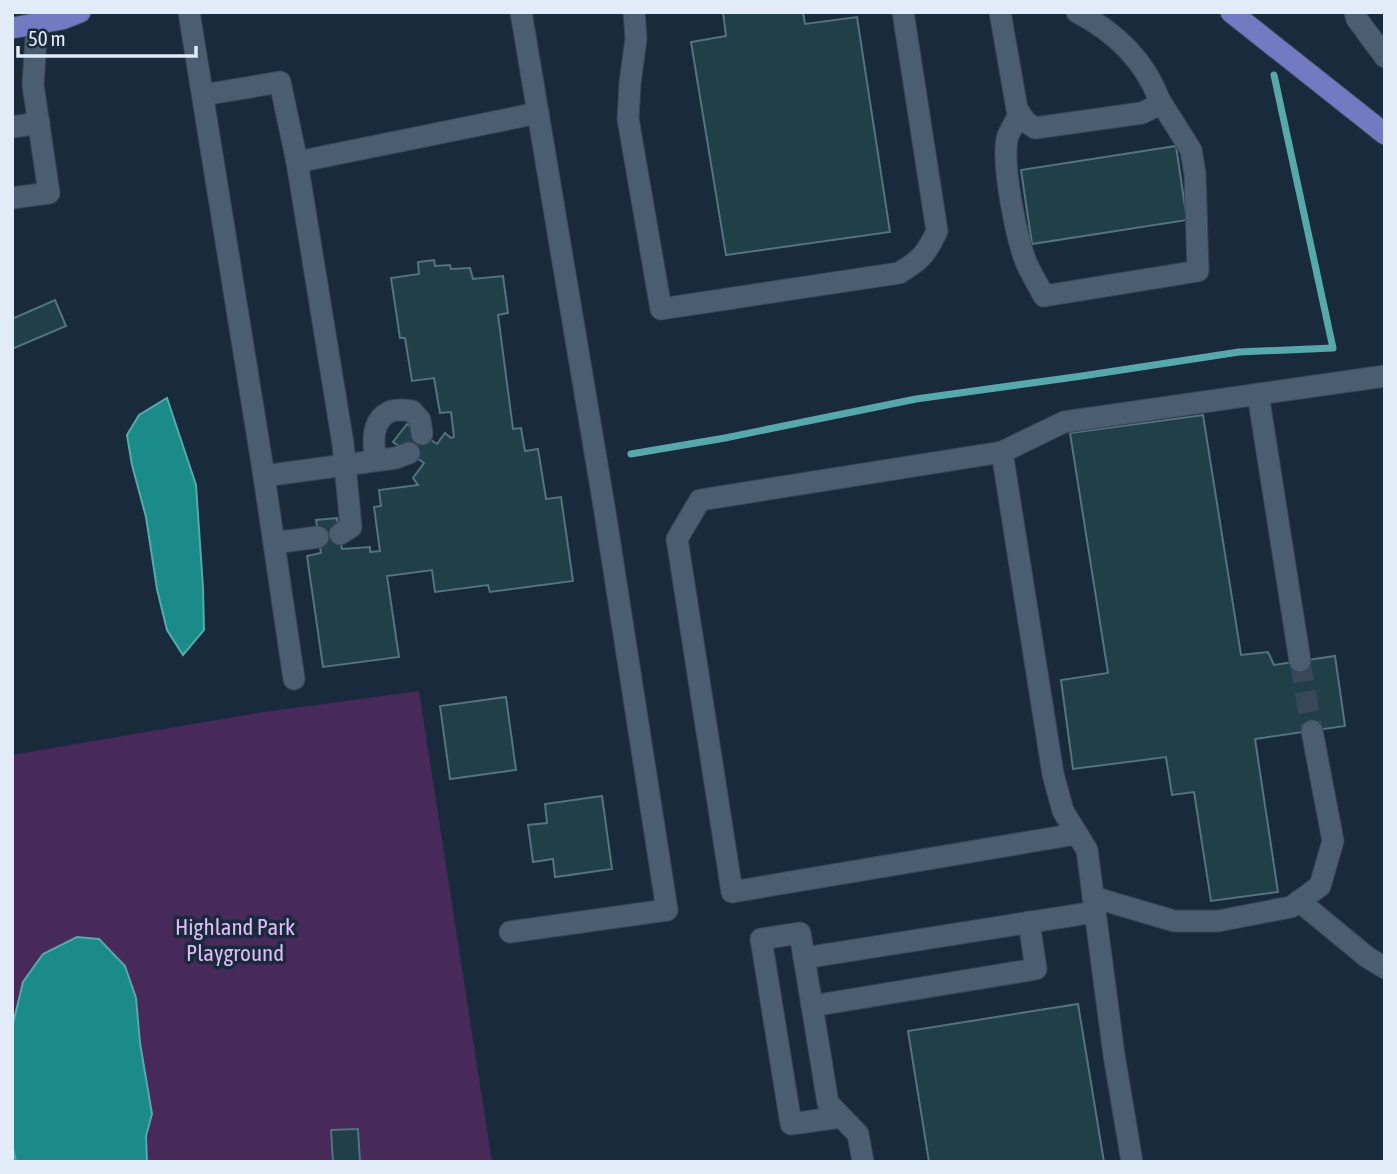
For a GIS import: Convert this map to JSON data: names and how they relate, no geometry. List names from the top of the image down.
{
  "parks": ["Highland Park Playground"],
  "scale_bar": "50 m"
}
